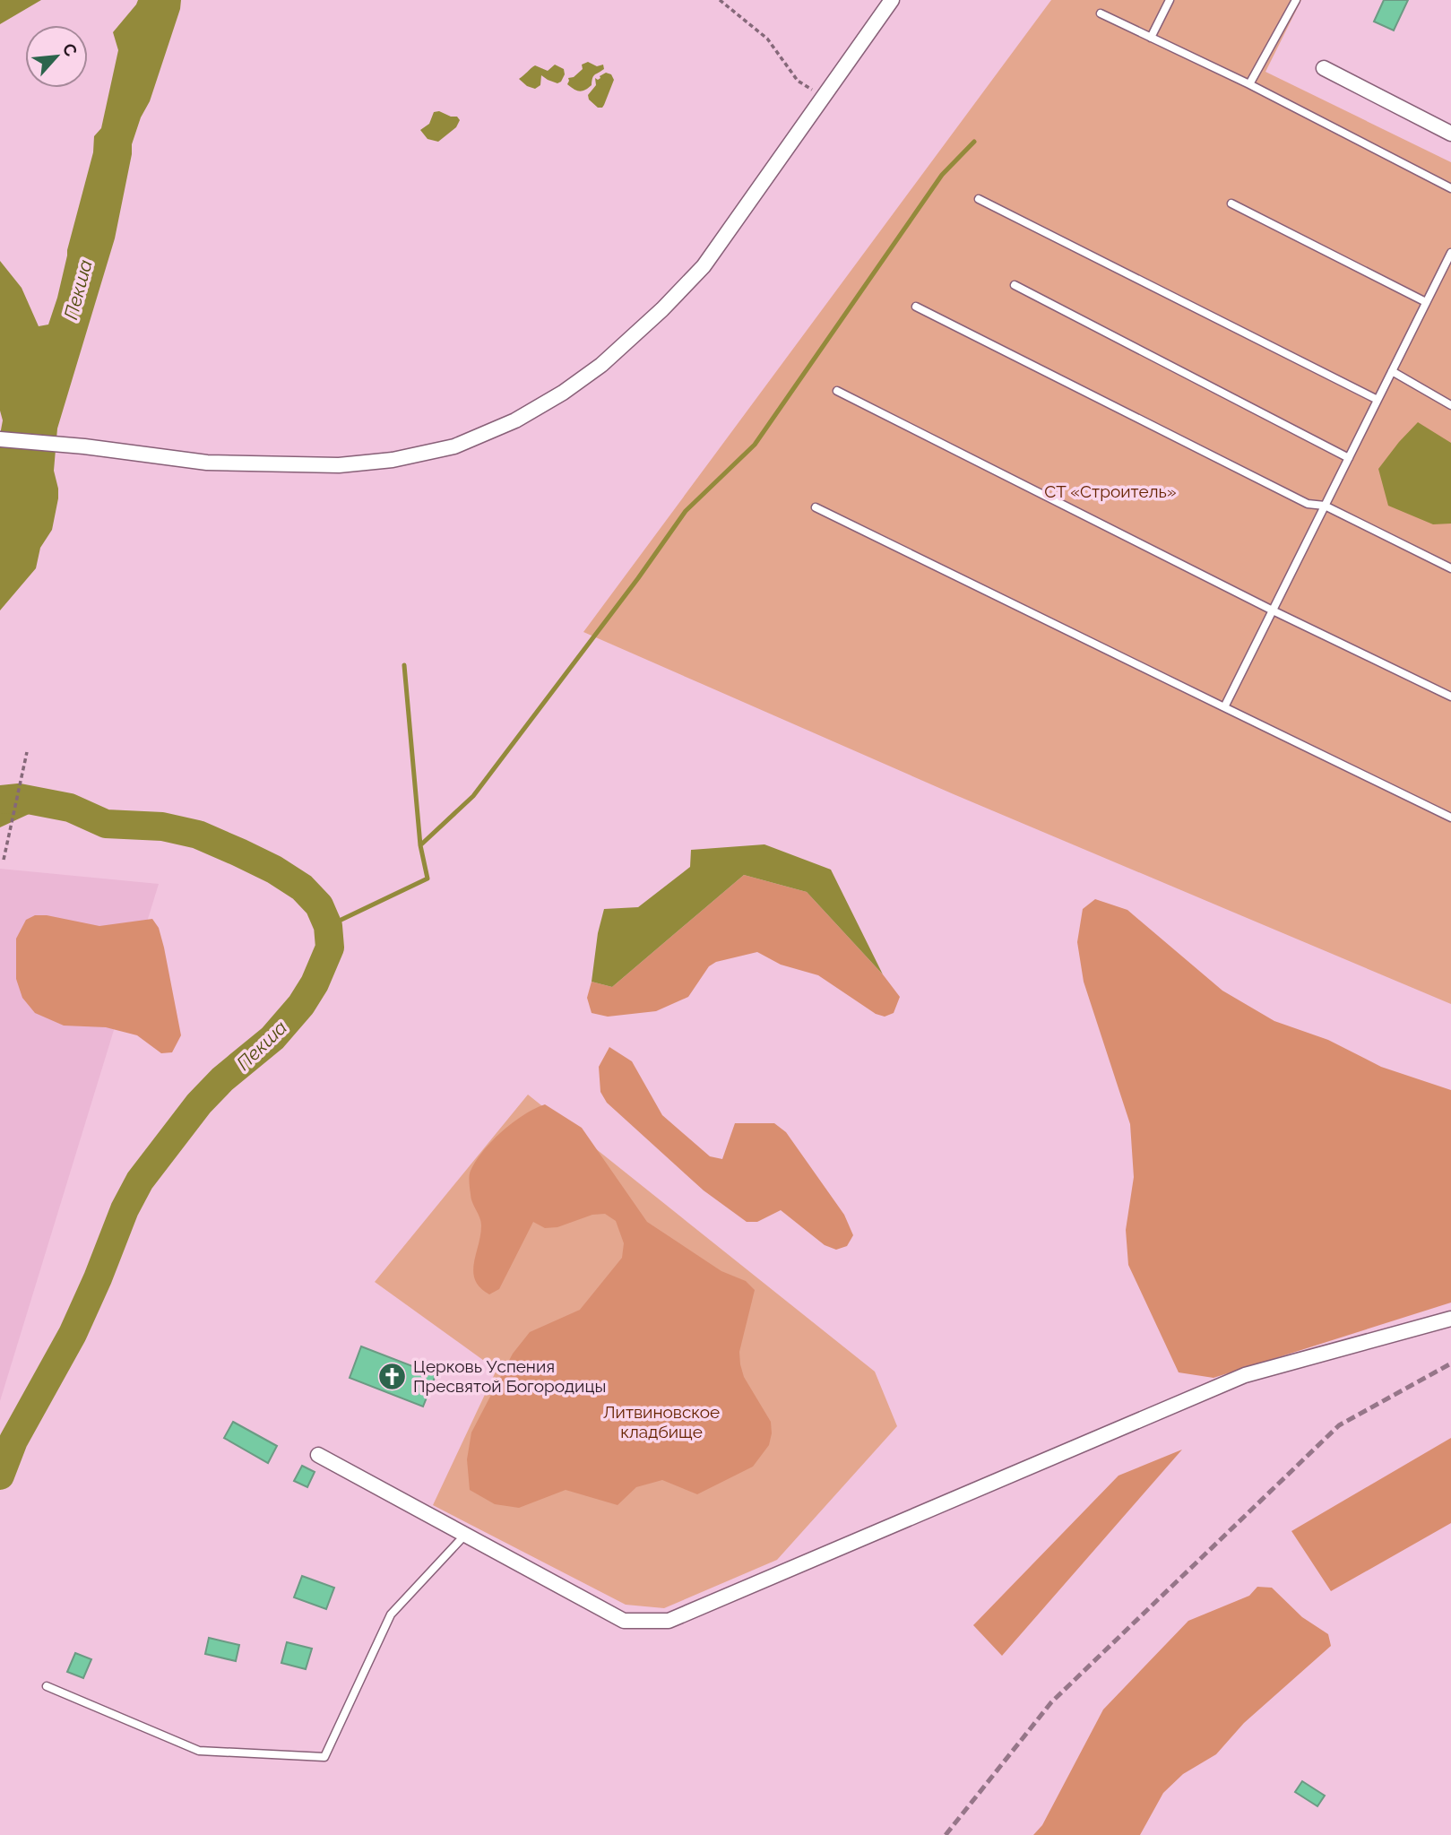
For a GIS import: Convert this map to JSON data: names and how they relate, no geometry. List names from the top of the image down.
{
  "water": ["Пекша"],
  "parks": ["СТ «Строитель»", "Литвиновское кладбище"],
  "places": {
    "church": ["Церковь Успения Пресвятой Богородицы"]
  },
  "north": "top right"
}
